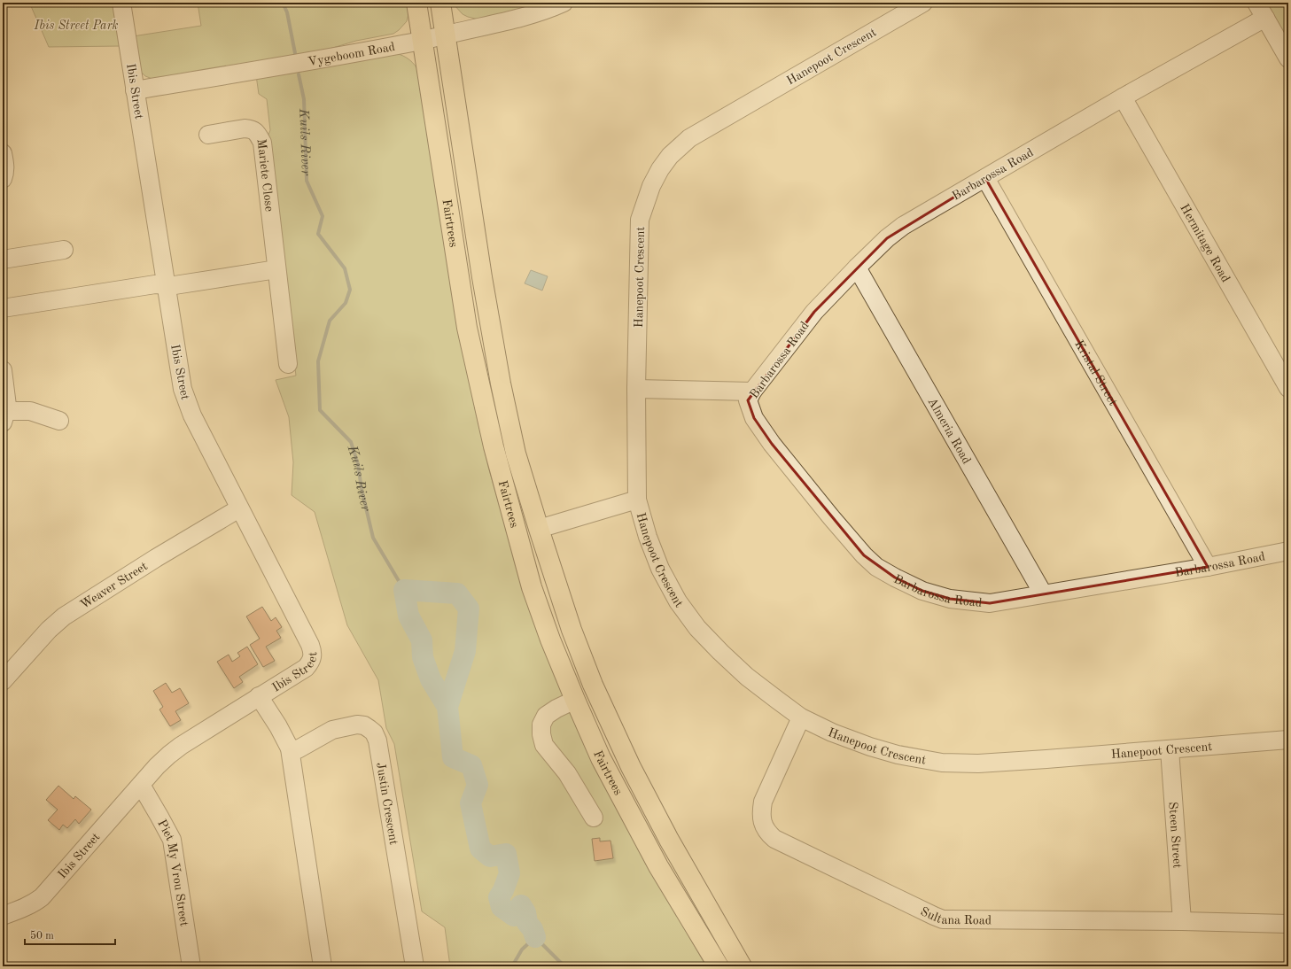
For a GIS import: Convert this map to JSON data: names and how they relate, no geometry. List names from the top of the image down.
{
  "streets": {
    "main road": ["Fairtrees"],
    "street": [
      "Vygeboom Road",
      "Hanepoot Crescent",
      "Ibis Street",
      "Barbarossa Road",
      "Mariete Close",
      "Hermitage Road",
      "Kristal Street",
      "Almeria Road",
      "Weaver Street",
      "Justin Crescent",
      "Steen Street",
      "Piet My Vrou Street",
      "Sultana Road"
    ]
  },
  "crossings": [
    ["Vygeboom Road", "Ibis Street"],
    ["Vygeboom Road", "Fairtrees"],
    ["Hanepoot Crescent", "Steen Street"],
    ["Hanepoot Crescent", "Sultana Road"],
    ["Ibis Street", "Weaver Street"],
    ["Ibis Street", "Piet My Vrou Street"],
    ["Barbarossa Road", "Hermitage Road"],
    ["Barbarossa Road", "Kristal Street"],
    ["Barbarossa Road", "Almeria Road"],
    ["Steen Street", "Sultana Road"]
  ],
  "water": ["Kuils River"],
  "parks": ["Ibis Street Park"],
  "scale_bar": "50 m"
}
